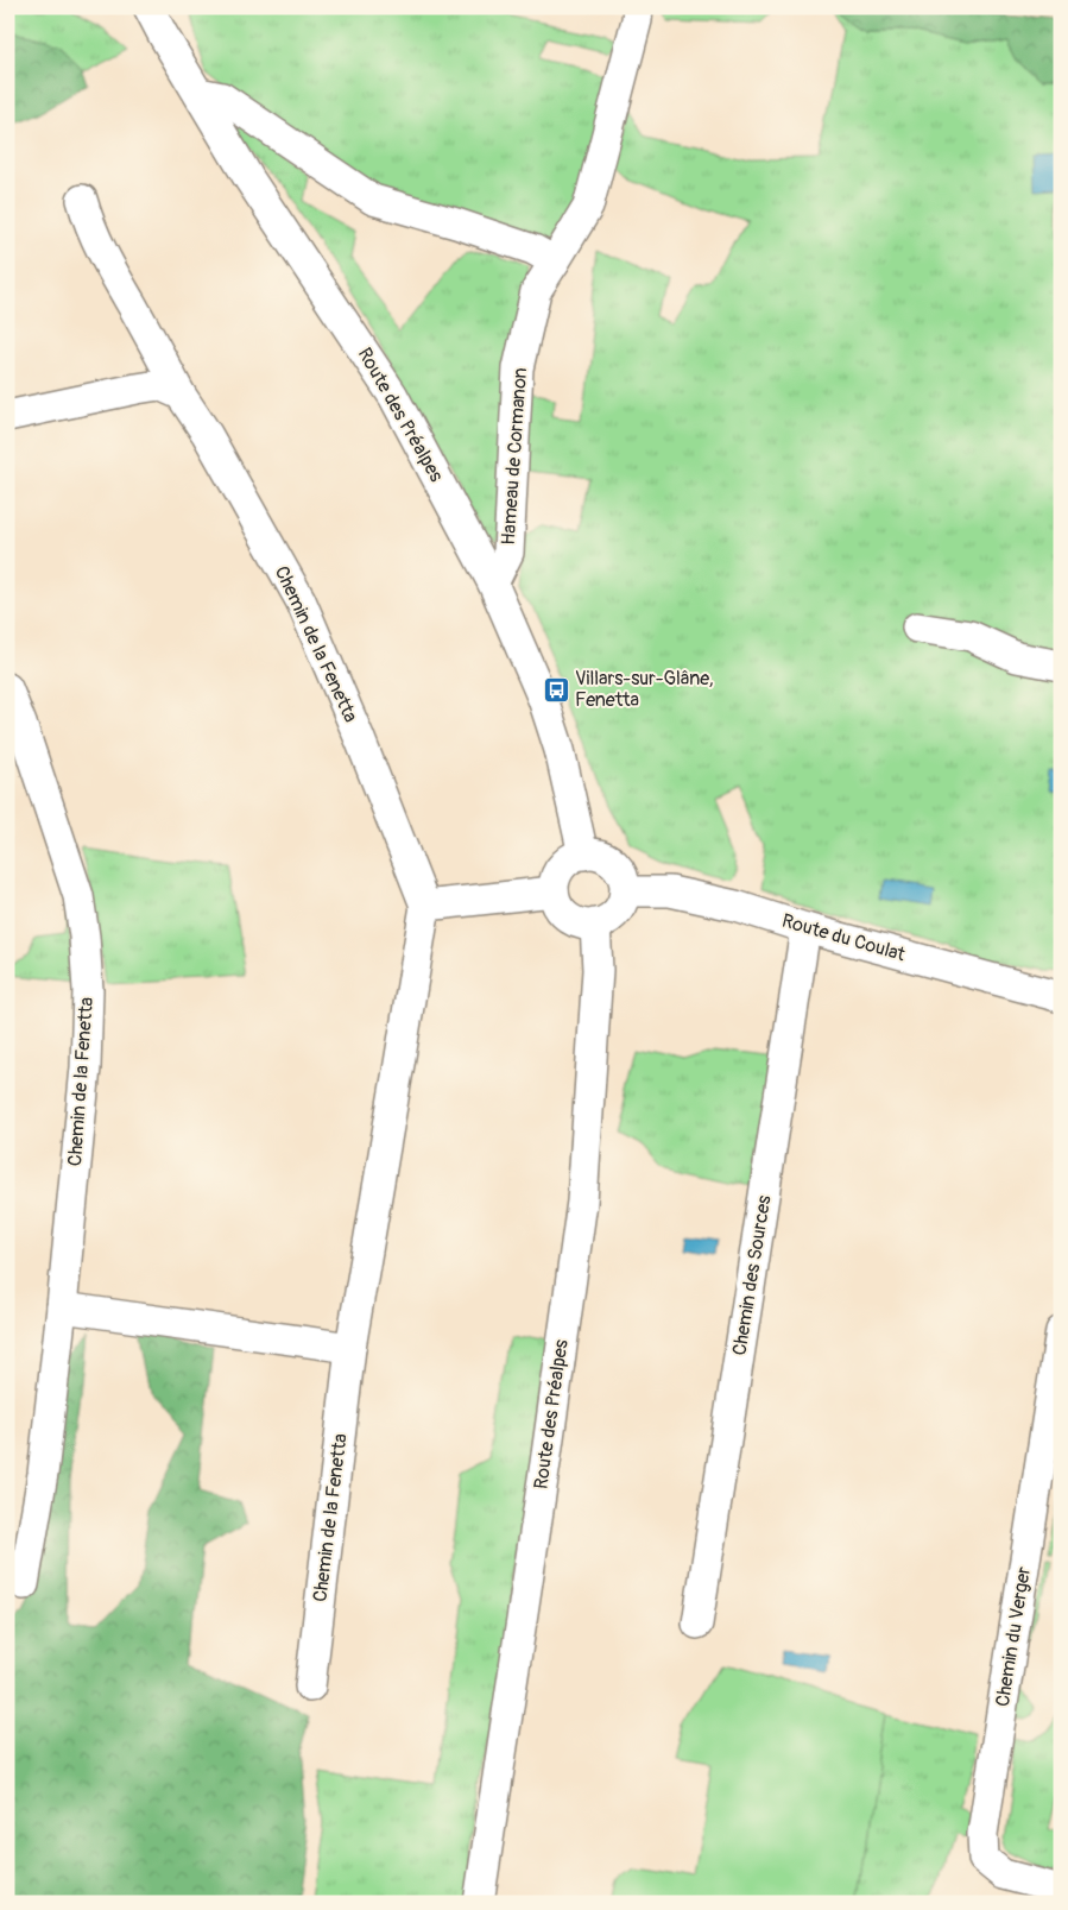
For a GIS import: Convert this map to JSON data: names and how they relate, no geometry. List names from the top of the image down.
{
  "streets": {
    "street": [
      "Route des Préalpes",
      "Hameau de Cormanon",
      "Chemin de la Fenetta",
      "Route du Coulat",
      "Chemin des Sources",
      "Chemin du Verger"
    ]
  },
  "crossings": [
    ["Route des Préalpes", "Hameau de Cormanon"],
    ["Route des Préalpes", "Route du Coulat"],
    ["Route du Coulat", "Chemin des Sources"]
  ],
  "places": {
    "bus stop": ["Villars-sur-Glâne, Fenetta"]
  }
}
